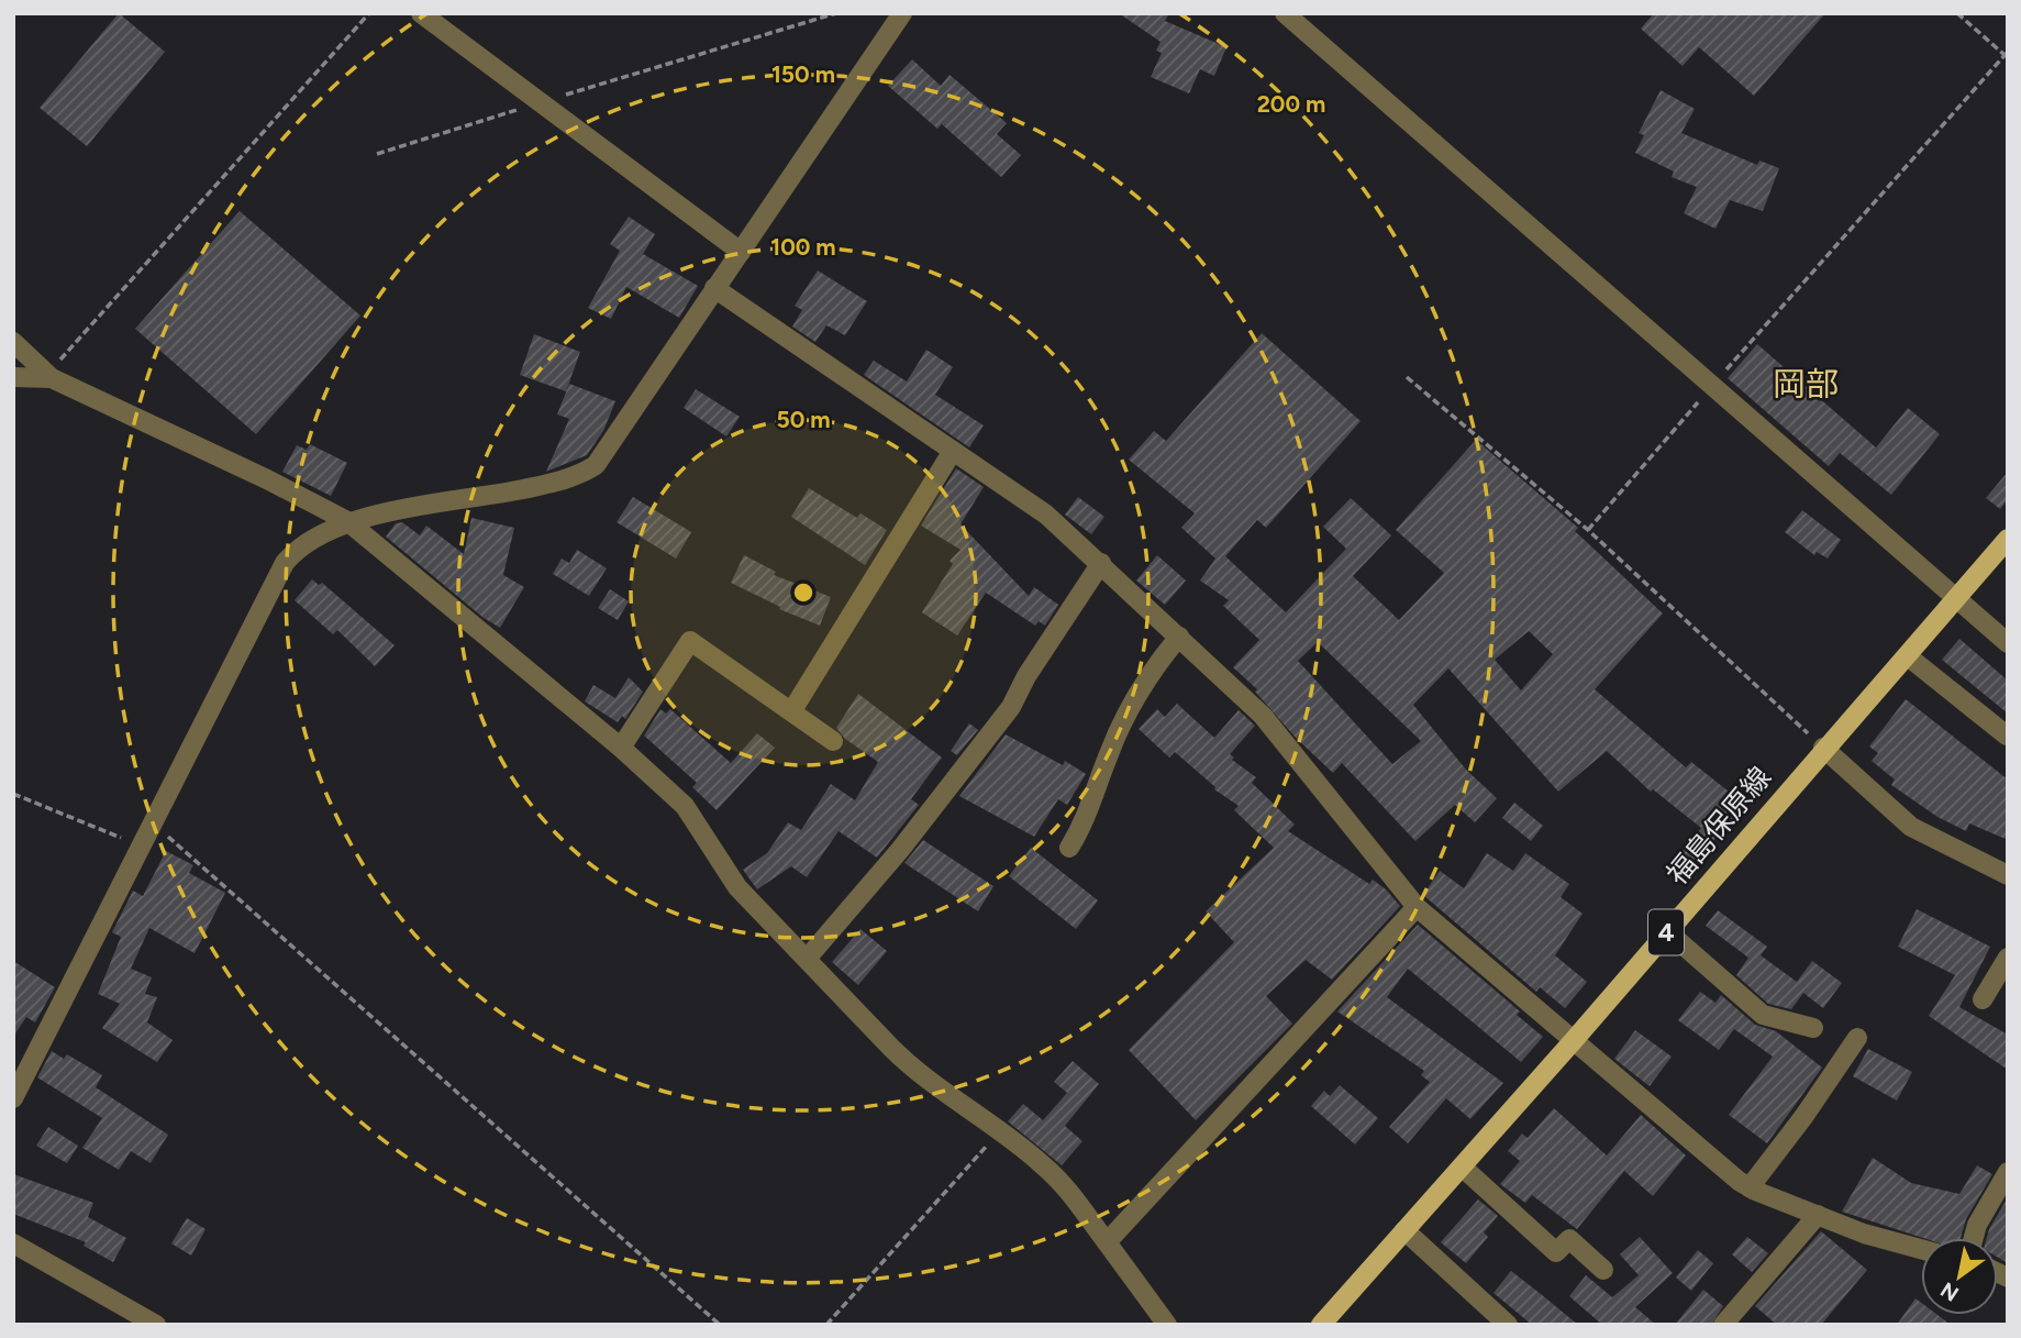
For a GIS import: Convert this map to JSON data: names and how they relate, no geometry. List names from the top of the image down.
{
  "streets": {
    "main road": ["福島保原線", "4"]
  },
  "districts": ["岡部"],
  "north": "bottom left",
  "rings": [
    "150 m",
    "200 m",
    "100 m",
    "50 m"
  ]
}
